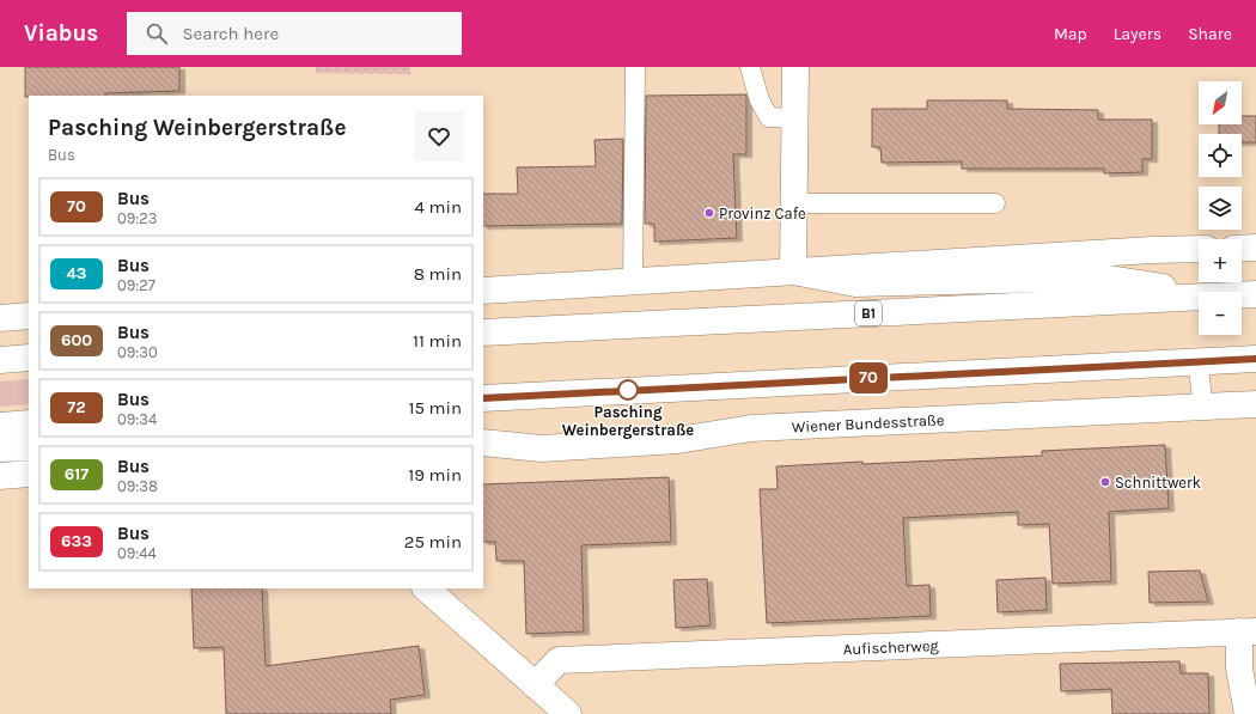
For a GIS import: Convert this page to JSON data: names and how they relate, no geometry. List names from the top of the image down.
{
  "streets": {
    "street": ["B1", "Wiener Bundesstraße", "Aufischerweg"]
  },
  "places": ["Provinz Cafe", "Pasching Weinbergerstraße", "Schnittwerk"],
  "lines": ["bus line 70"],
  "north": "bottom left",
  "page": {
    "header": "Viabus",
    "search": "Search here",
    "nav": ["Map", "Layers", "Share"],
    "on_map": "70",
    "map_buttons": ["+", "−"],
    "heading": ["Pasching Weinbergerstraße", "Bus"],
    "list": [
      {
        "mark": "70",
        "name": "Bus",
        "note": "09:23",
        "value": "4 min"
      },
      {
        "mark": "43",
        "name": "Bus",
        "note": "09:27",
        "value": "8 min"
      },
      {
        "mark": "600",
        "name": "Bus",
        "note": "09:30",
        "value": "11 min"
      },
      {
        "mark": "72",
        "name": "Bus",
        "note": "09:34",
        "value": "15 min"
      },
      {
        "mark": "617",
        "name": "Bus",
        "note": "09:38",
        "value": "19 min"
      },
      {
        "mark": "633",
        "name": "Bus",
        "note": "09:44",
        "value": "25 min"
      }
    ]
  }
}
